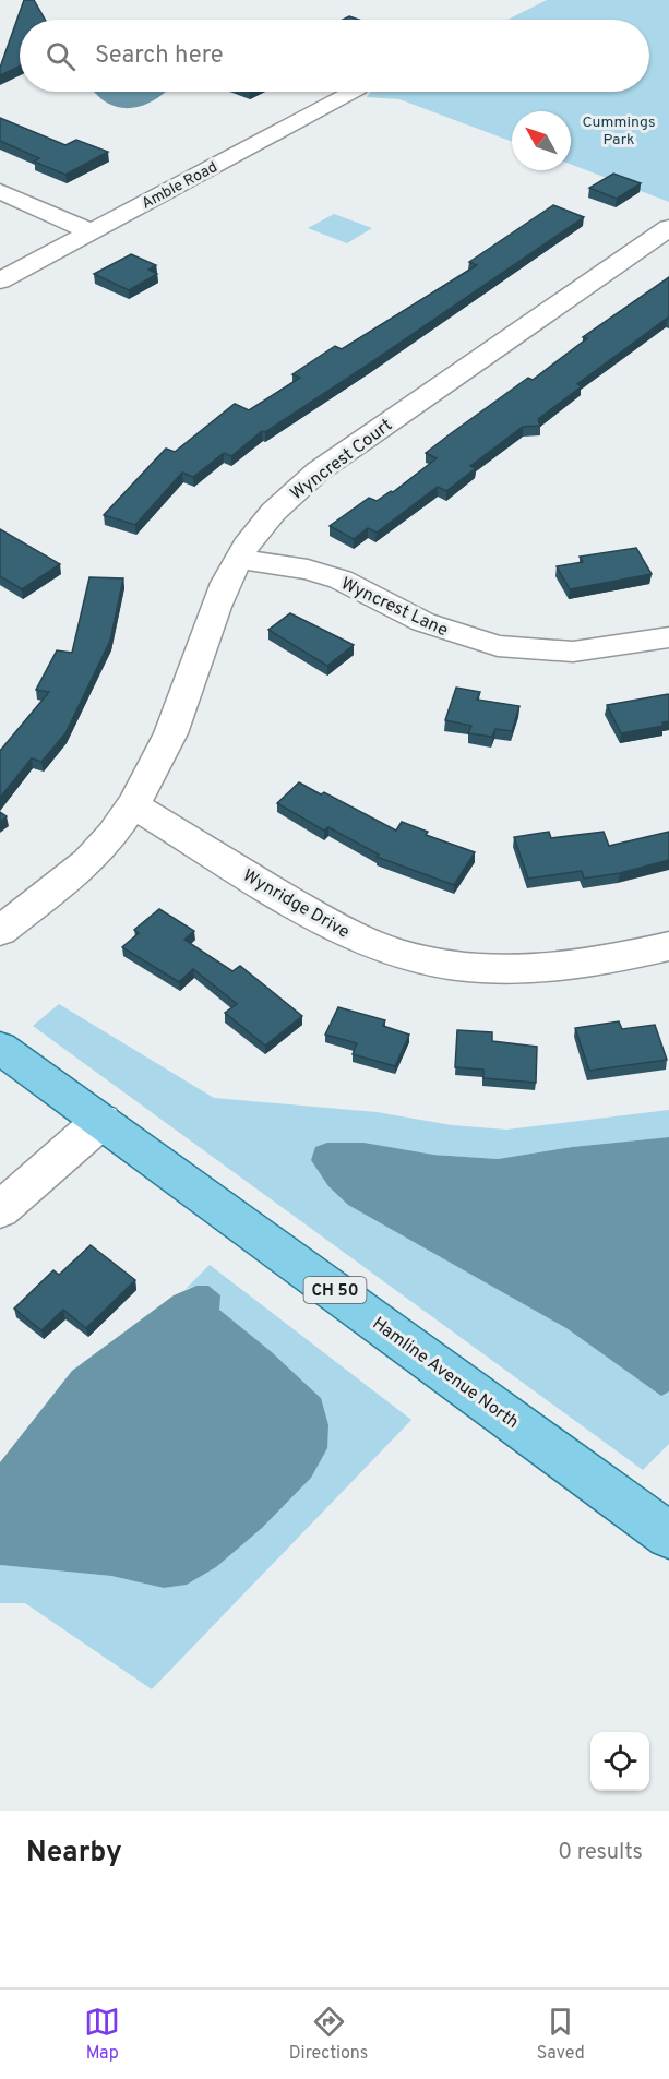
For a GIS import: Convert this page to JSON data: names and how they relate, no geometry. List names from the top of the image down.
{
  "streets": {
    "main road": ["CH 50", "Hamline Avenue North"],
    "street": [
      "Amble Road",
      "Wyncrest Court",
      "Wyncrest Lane",
      "Wynridge Drive"
    ]
  },
  "crossings": [
    ["Wyncrest Court", "Wyncrest Lane"],
    ["Wyncrest Court", "Wynridge Drive"]
  ],
  "parks": ["Cummings Park"],
  "north": "top left",
  "page": {
    "search": "Search here",
    "heading": ["Nearby", "0 results"],
    "nav": ["Map", "Directions", "Saved"]
  }
}
